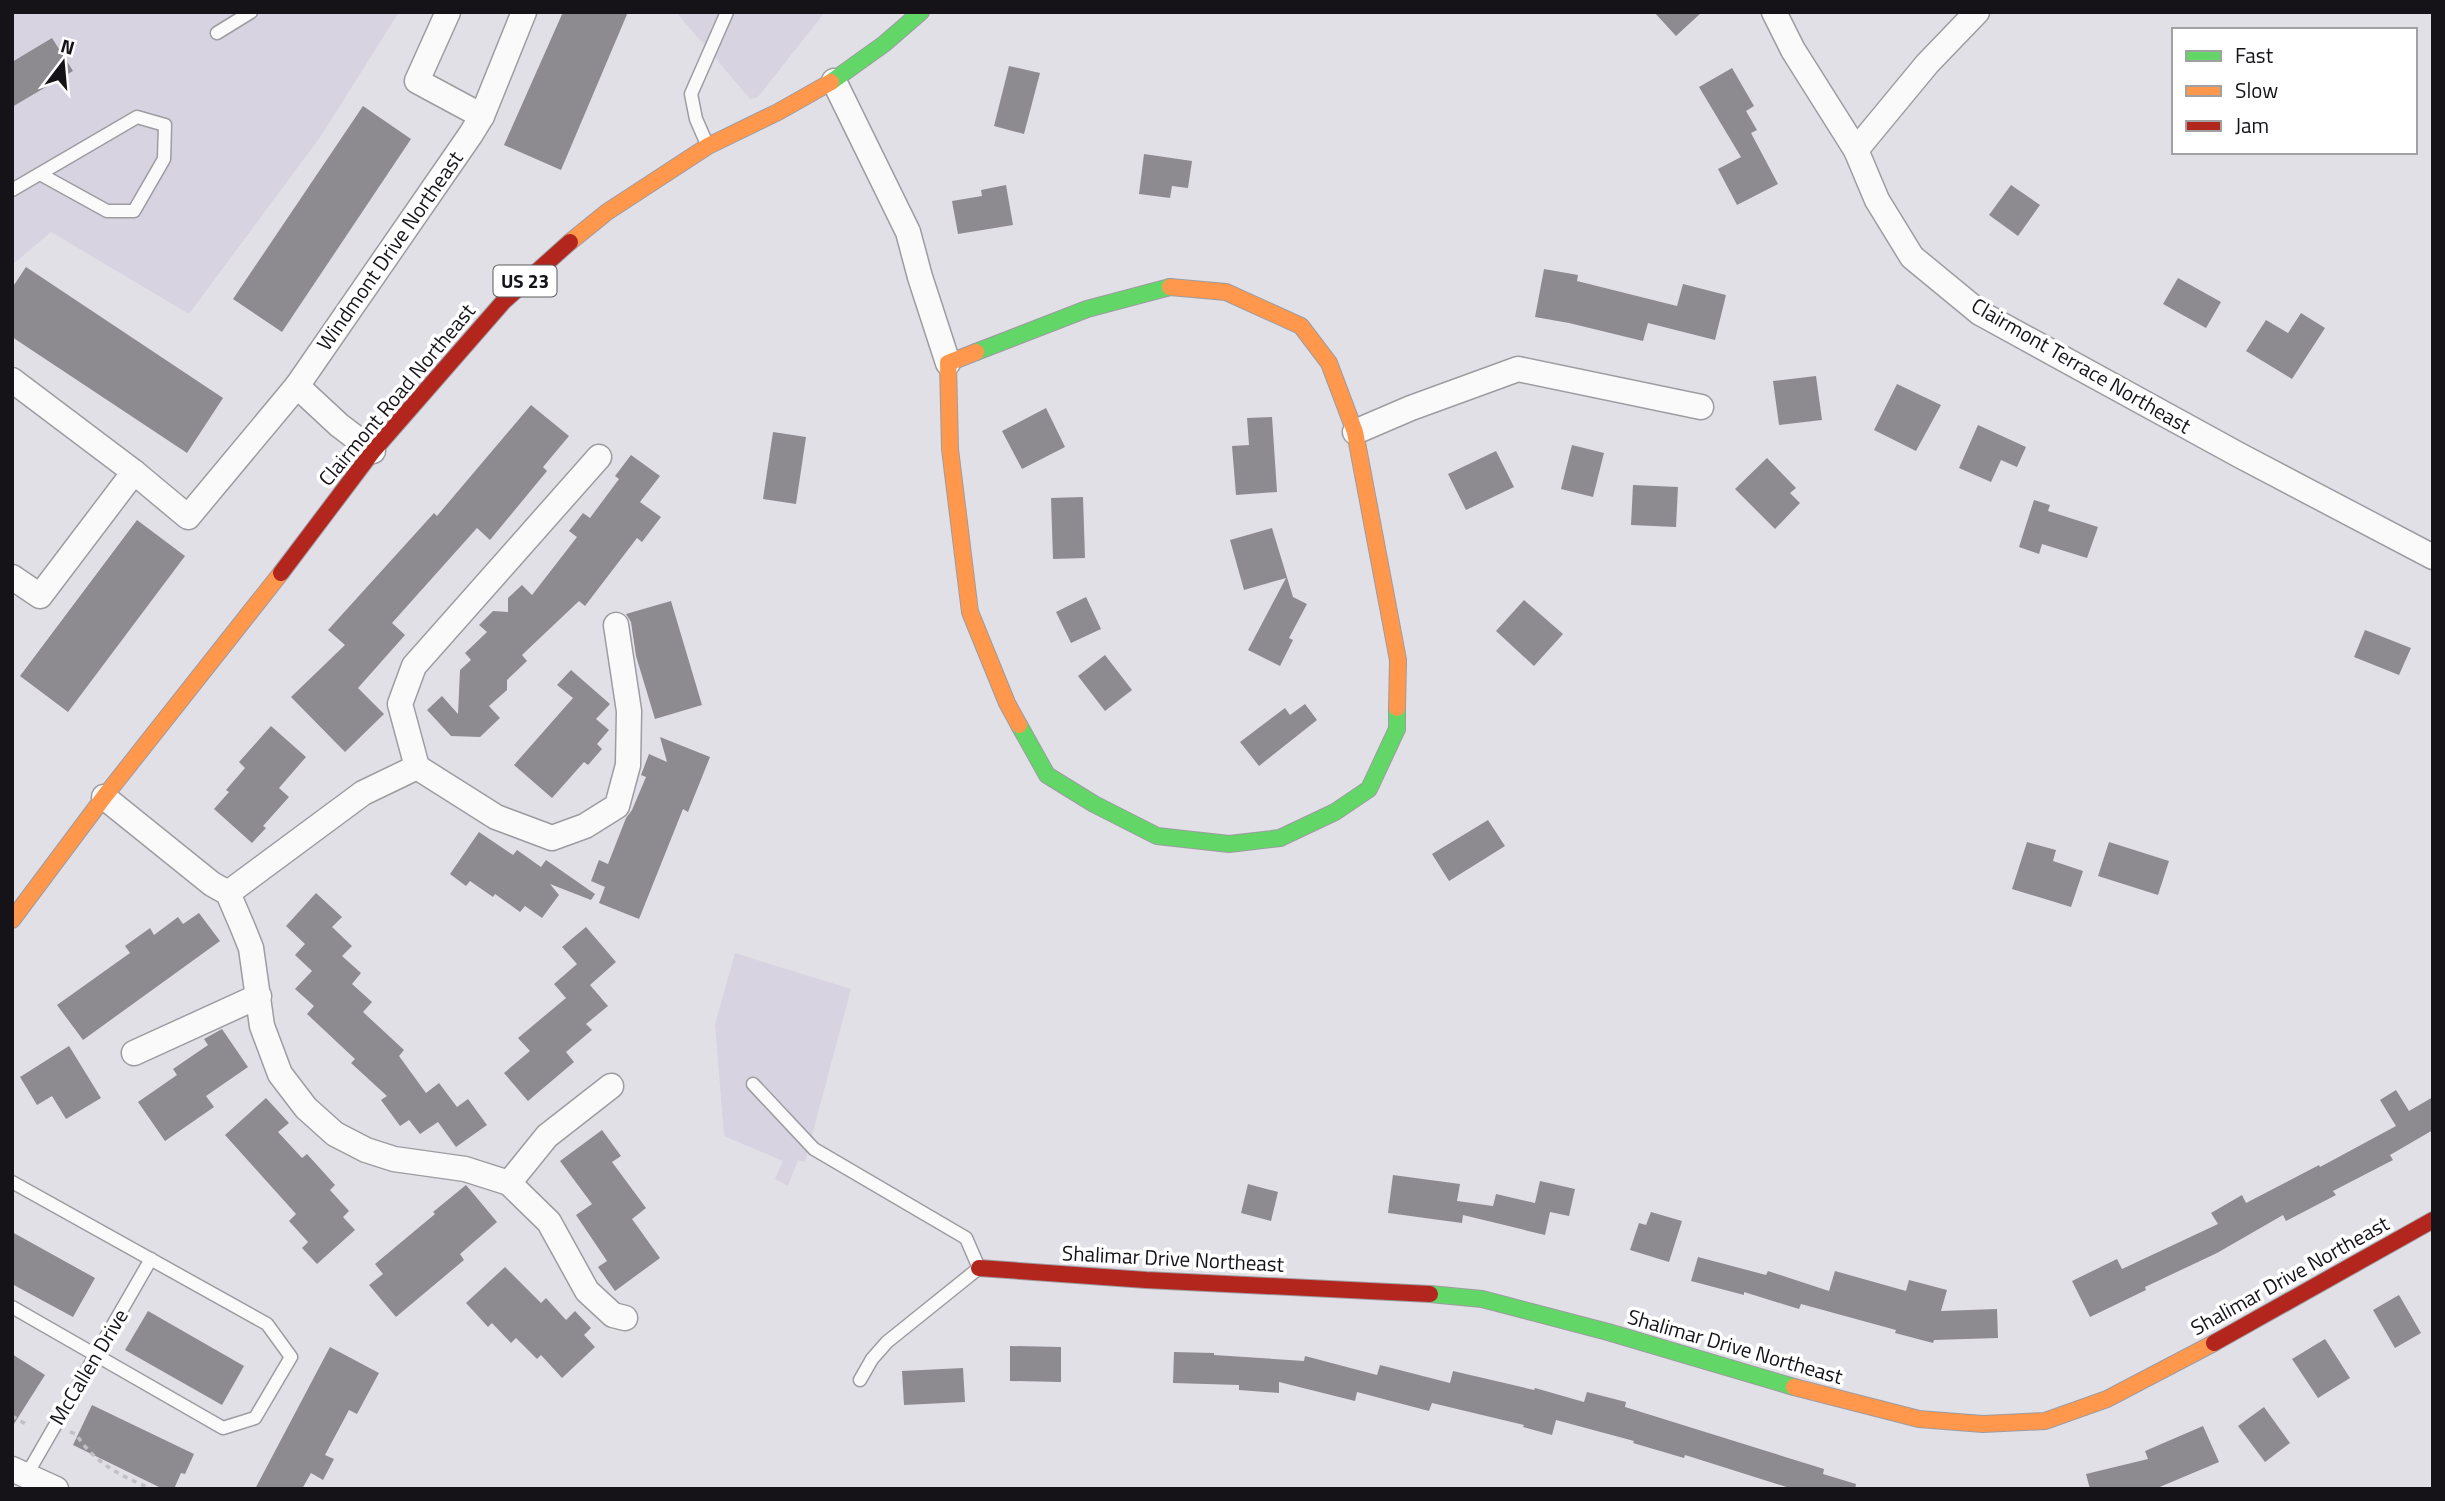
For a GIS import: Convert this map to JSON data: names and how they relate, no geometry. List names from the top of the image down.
{
  "streets": {
    "street": [
      "Windmont Drive Northeast",
      "US 23",
      "Clairmont Terrace Northeast",
      "Clairmont Road Northeast",
      "Shalimar Drive Northeast"
    ],
    "lane": ["McCallen Drive"]
  },
  "legend": ["Fast", "Slow", "Jam"],
  "north": "top"
}
